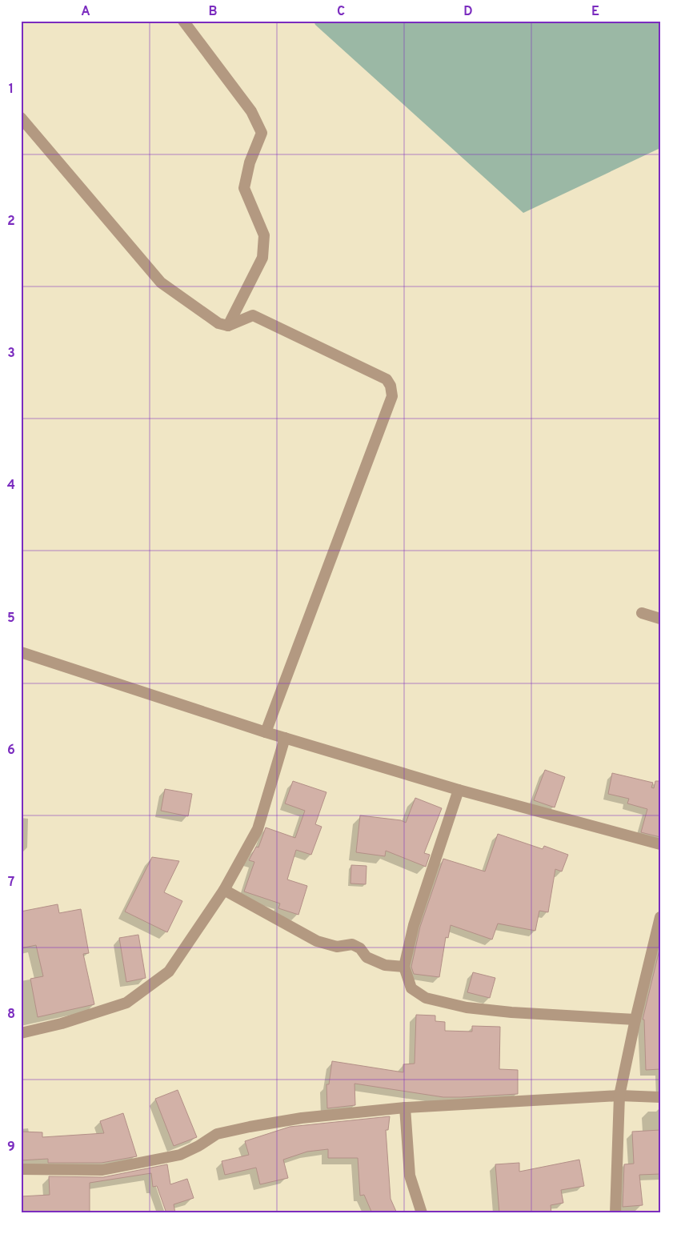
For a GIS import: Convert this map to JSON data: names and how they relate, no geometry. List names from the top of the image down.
{
  "grid": {
    "columns": [
      "A",
      "B",
      "C",
      "D",
      "E"
    ],
    "rows": [
      "1",
      "2",
      "3",
      "4",
      "5",
      "6",
      "7",
      "8",
      "9"
    ]
  }
}
